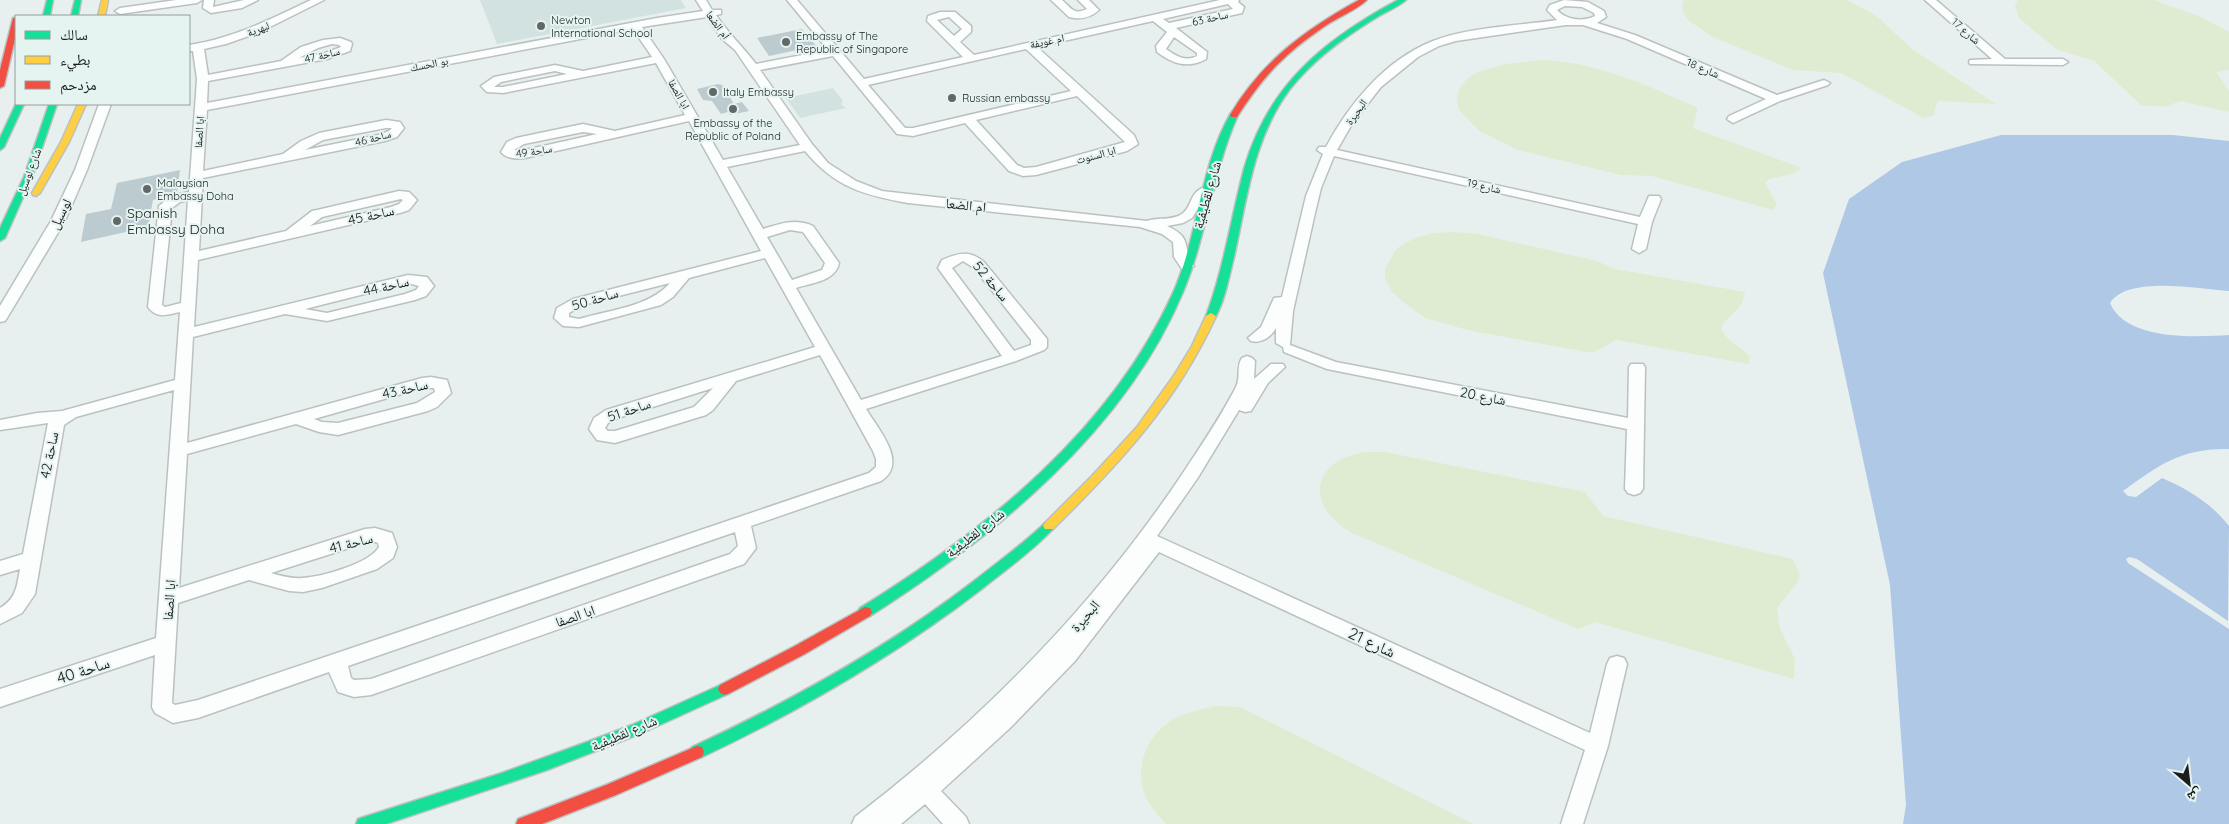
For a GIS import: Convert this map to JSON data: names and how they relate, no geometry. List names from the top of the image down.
{
  "streets": {
    "main road": ["شارع لوسيل", "شارع لقطيفية"],
    "street": [
      "ساحة 63",
      "أم الضعا",
      "لبهرية",
      "شارع 17",
      "ام غويفة",
      "ساحة 47",
      "بو الحسك",
      "شارع 18",
      "ابا الصفا",
      "البحيرة",
      "ساحة 46",
      "ساحة 49",
      "ابا السنوت",
      "شارع 19",
      "ام الضعا",
      "لوسيل",
      "ساحة 45",
      "ساحة 52",
      "ساحة 44",
      "ساحة 50",
      "ساحة 43",
      "شارع 20",
      "ساحة 51",
      "ساحة 42",
      "ساحة 41",
      "شارع 21",
      "ساحة 40"
    ]
  },
  "crossings": [
    ["ساحة 63", "ام غويفة"],
    ["أم الضعا", "بو الحسك"],
    ["أم الضعا", "ام الضعا"],
    ["لبهرية", "ابا الصفا"],
    ["ام غويفة", "ابا السنوت"],
    ["ساحة 47", "ابا الصفا"],
    ["بو الحسك", "ابا الصفا"],
    ["شارع 18", "البحيرة"],
    ["ابا الصفا", "ساحة 46"],
    ["ابا الصفا", "ساحة 49"],
    ["ابا الصفا", "ساحة 45"],
    ["ابا الصفا", "ساحة 52"],
    ["ابا الصفا", "ساحة 44"],
    ["ابا الصفا", "ساحة 50"],
    ["ابا الصفا", "ساحة 43"],
    ["ابا الصفا", "ساحة 51"],
    ["ابا الصفا", "ساحة 42"],
    ["ابا الصفا", "ساحة 41"],
    ["ابا الصفا", "ساحة 40"],
    ["البحيرة", "شارع 19"],
    ["البحيرة", "شارع 20"],
    ["البحيرة", "شارع 21"],
    ["شارع لقطيفية", "ام الضعا"]
  ],
  "places": [
    "Newton International School",
    "Embassy of The Republic of Singapore",
    "Italy Embassy",
    "Russian embassy",
    "Embassy of the Republic of Poland",
    "Malaysian Embassy Doha",
    "Spanish Embassy Doha"
  ],
  "legend": ["سالك", "بطيء", "مزدحم"],
  "north": "bottom right"
}
